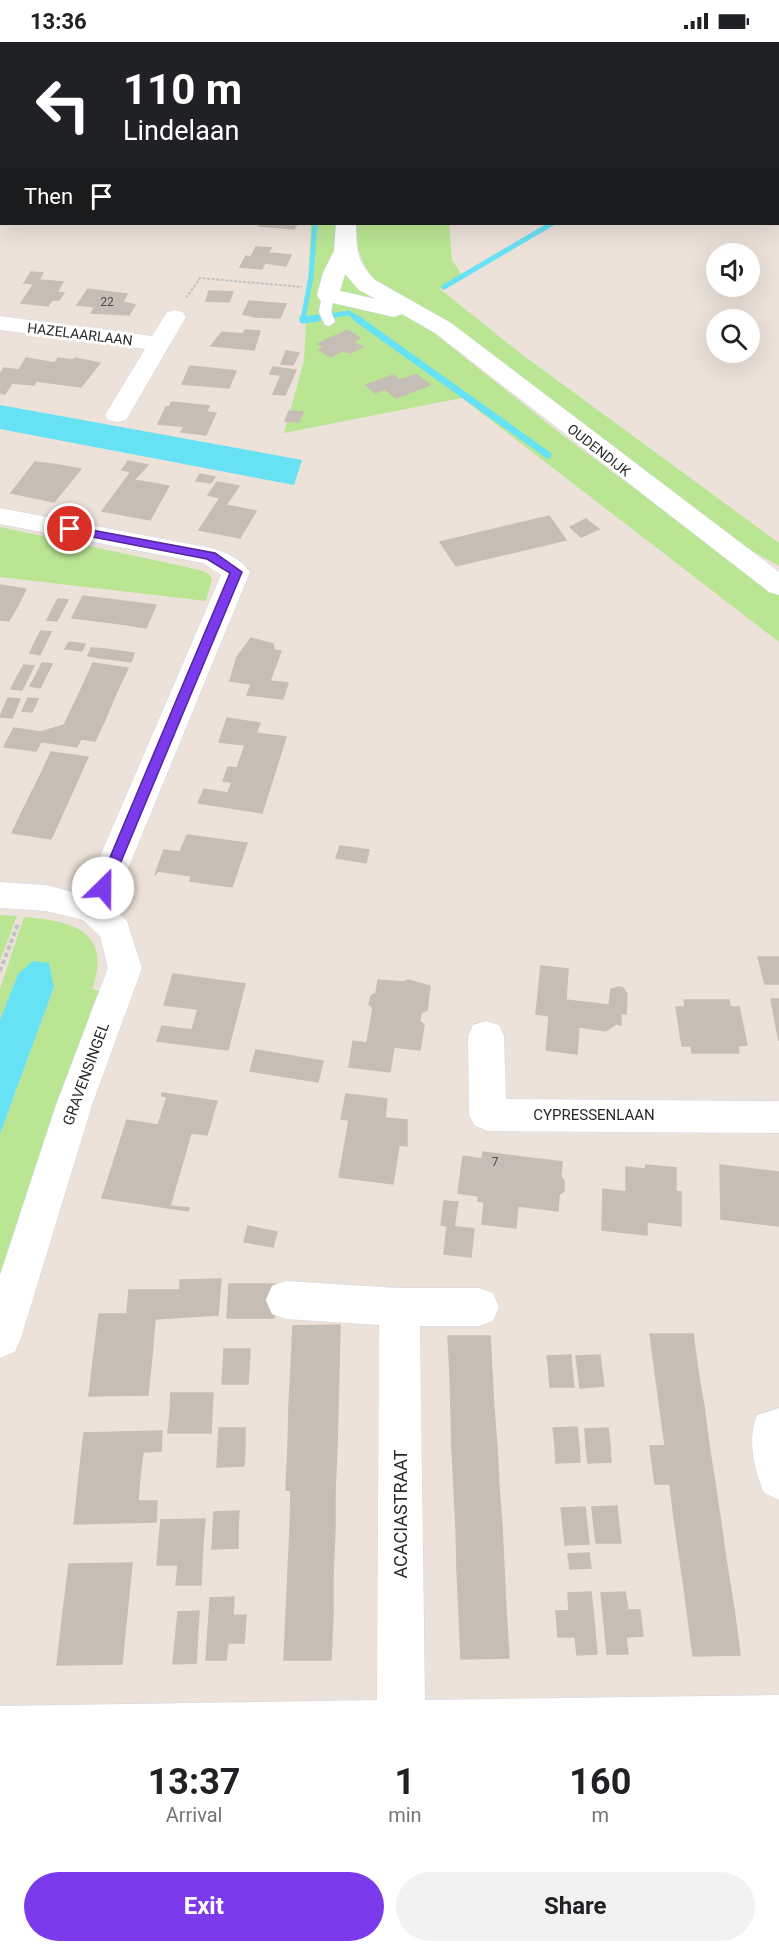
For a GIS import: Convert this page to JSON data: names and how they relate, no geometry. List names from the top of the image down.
{
  "streets": {
    "street": [
      "HAZELAARLAAN",
      "OUDENDIJK",
      "GRAVENSINGEL",
      "CYPRESSENLAAN",
      "ACACIASTRAAT"
    ]
  },
  "house_numbers": ["22", "7"],
  "page": {
    "status": "13:36",
    "turn": ["110 m", "Lindelaan"],
    "then": "Then",
    "eta": [
      "13:37",
      "Arrival",
      "1",
      "min",
      "160",
      "m"
    ],
    "buttons": ["Exit", "Share"]
  }
}
